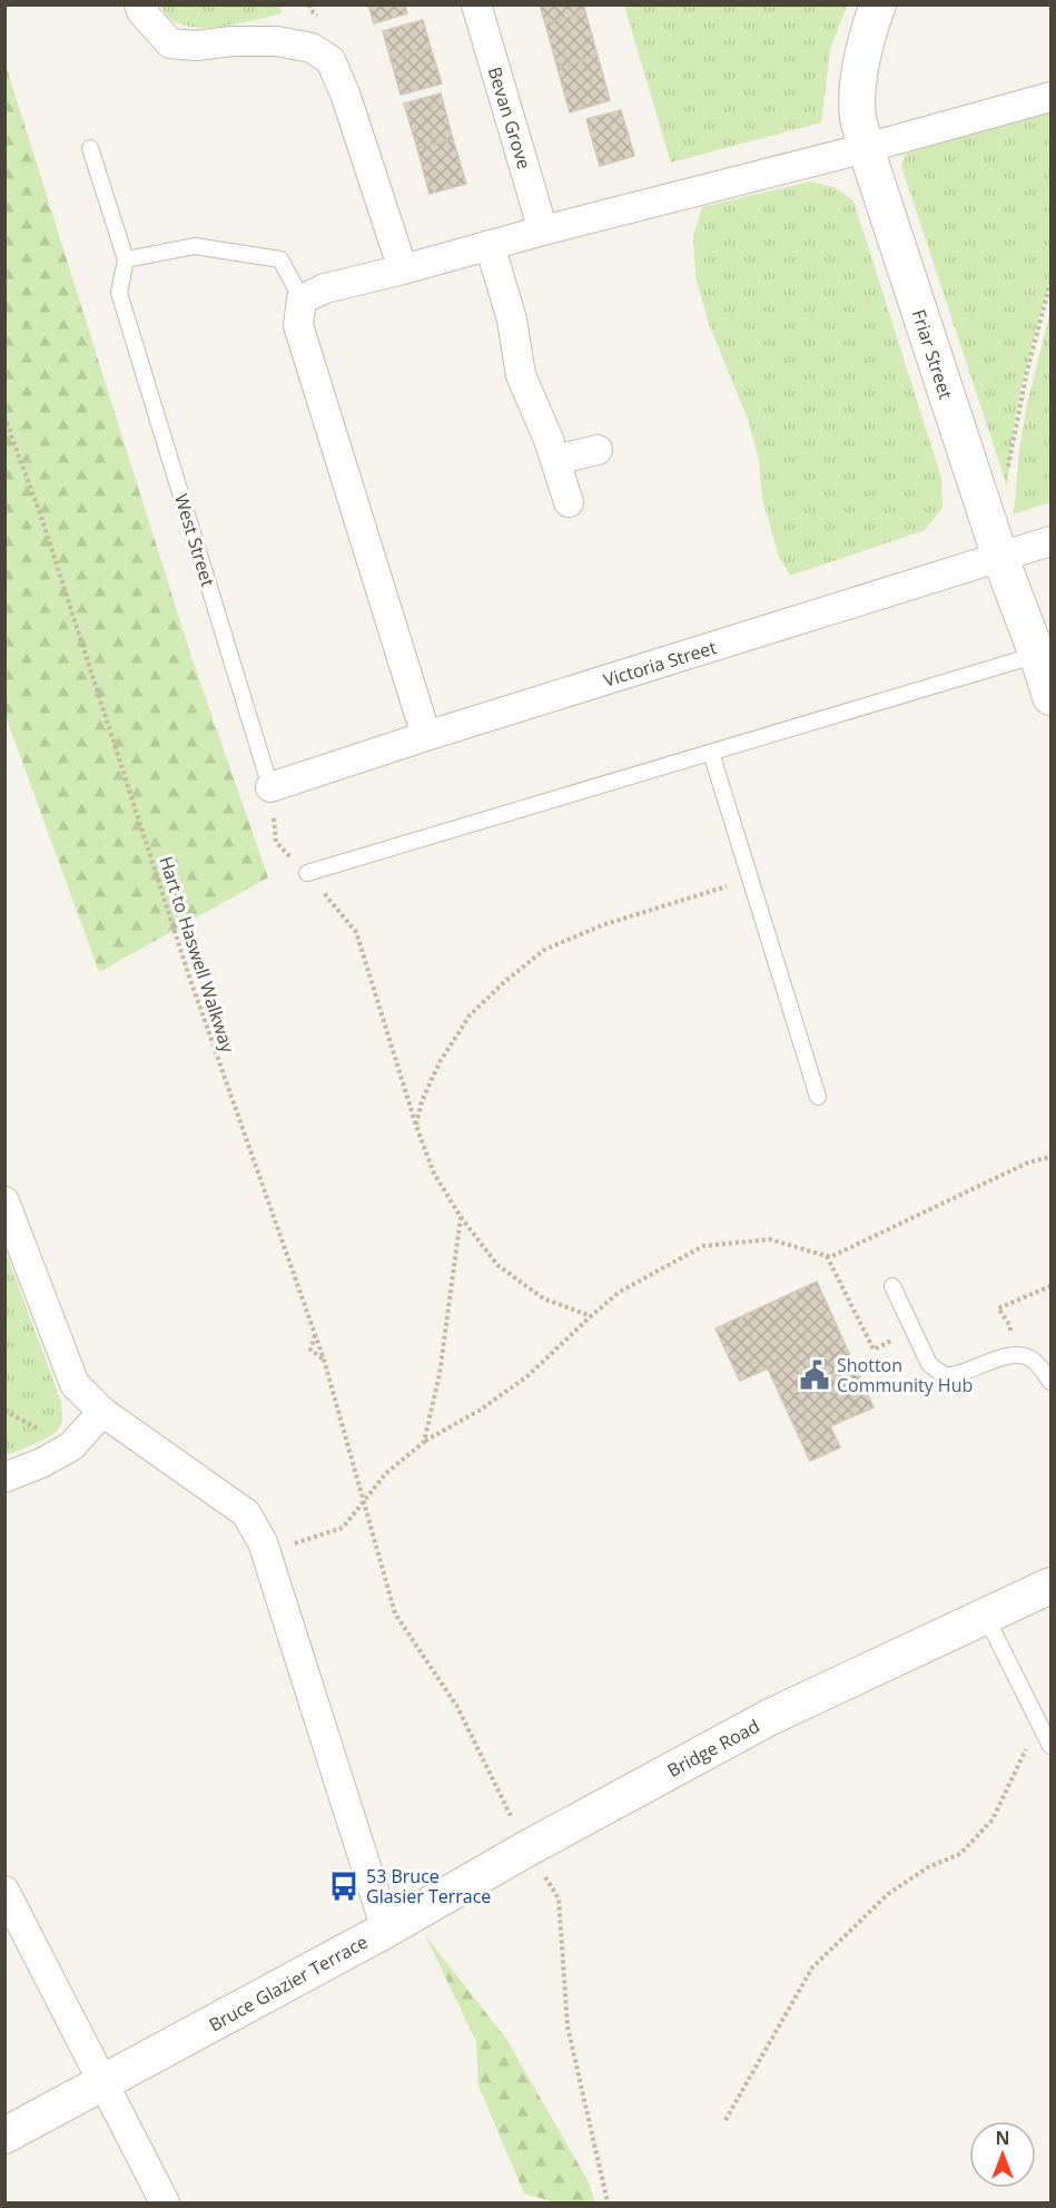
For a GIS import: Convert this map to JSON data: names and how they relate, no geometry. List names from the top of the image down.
{
  "streets": {
    "street": [
      "Bevan Grove",
      "Friar Street",
      "Victoria Street",
      "Bridge Road",
      "Bruce Glazier Terrace"
    ],
    "lane": ["West Street"],
    "path": ["Hart to Haswell Walkway"]
  },
  "crossings": [
    ["Friar Street", "Victoria Street"],
    ["West Street", "Victoria Street"],
    ["Bridge Road", "Bruce Glazier Terrace"]
  ],
  "places": {
    "public building": ["Shotton Community Hub"],
    "bus stop": ["53 Bruce Glasier Terrace"]
  },
  "north": "top"
}
